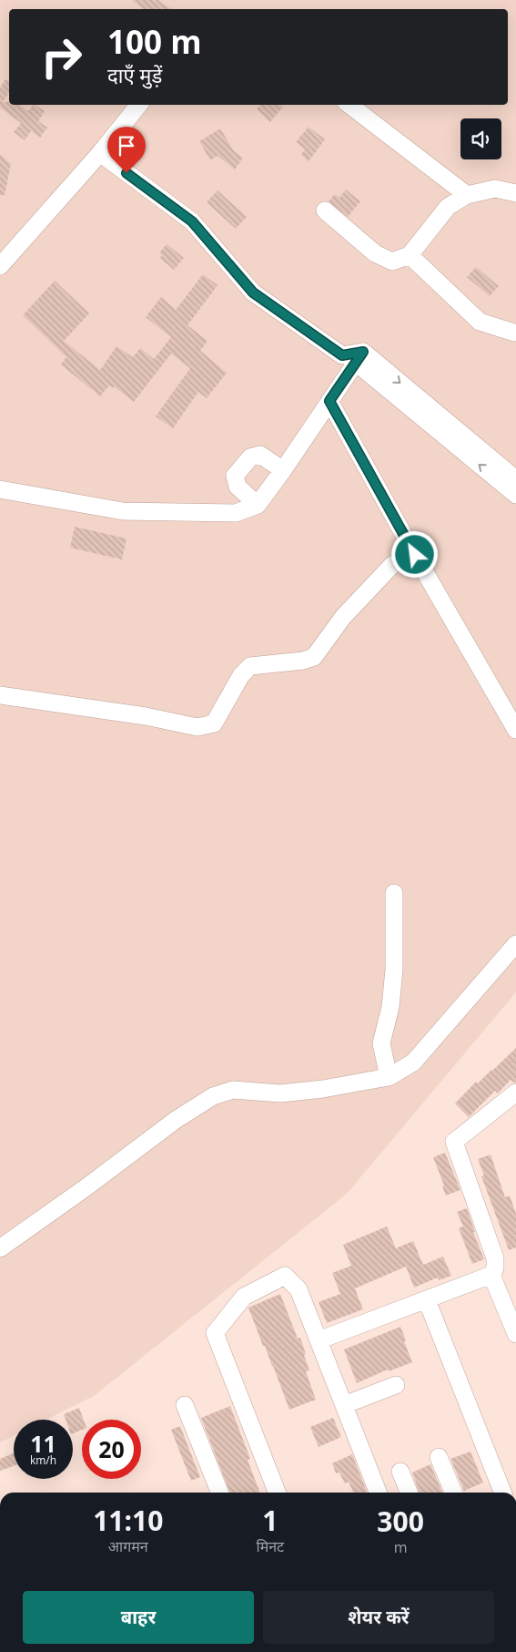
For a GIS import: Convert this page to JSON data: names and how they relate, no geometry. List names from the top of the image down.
{
  "page": {
    "turn": ["100 m", "दाएँ मुड़ें"],
    "speed": "11 km/h",
    "limit": "20",
    "eta": [
      "11:10",
      "आगमन",
      "1",
      "मिनट",
      "300",
      "m"
    ],
    "buttons": ["बाहर", "शेयर करें"]
  }
}
